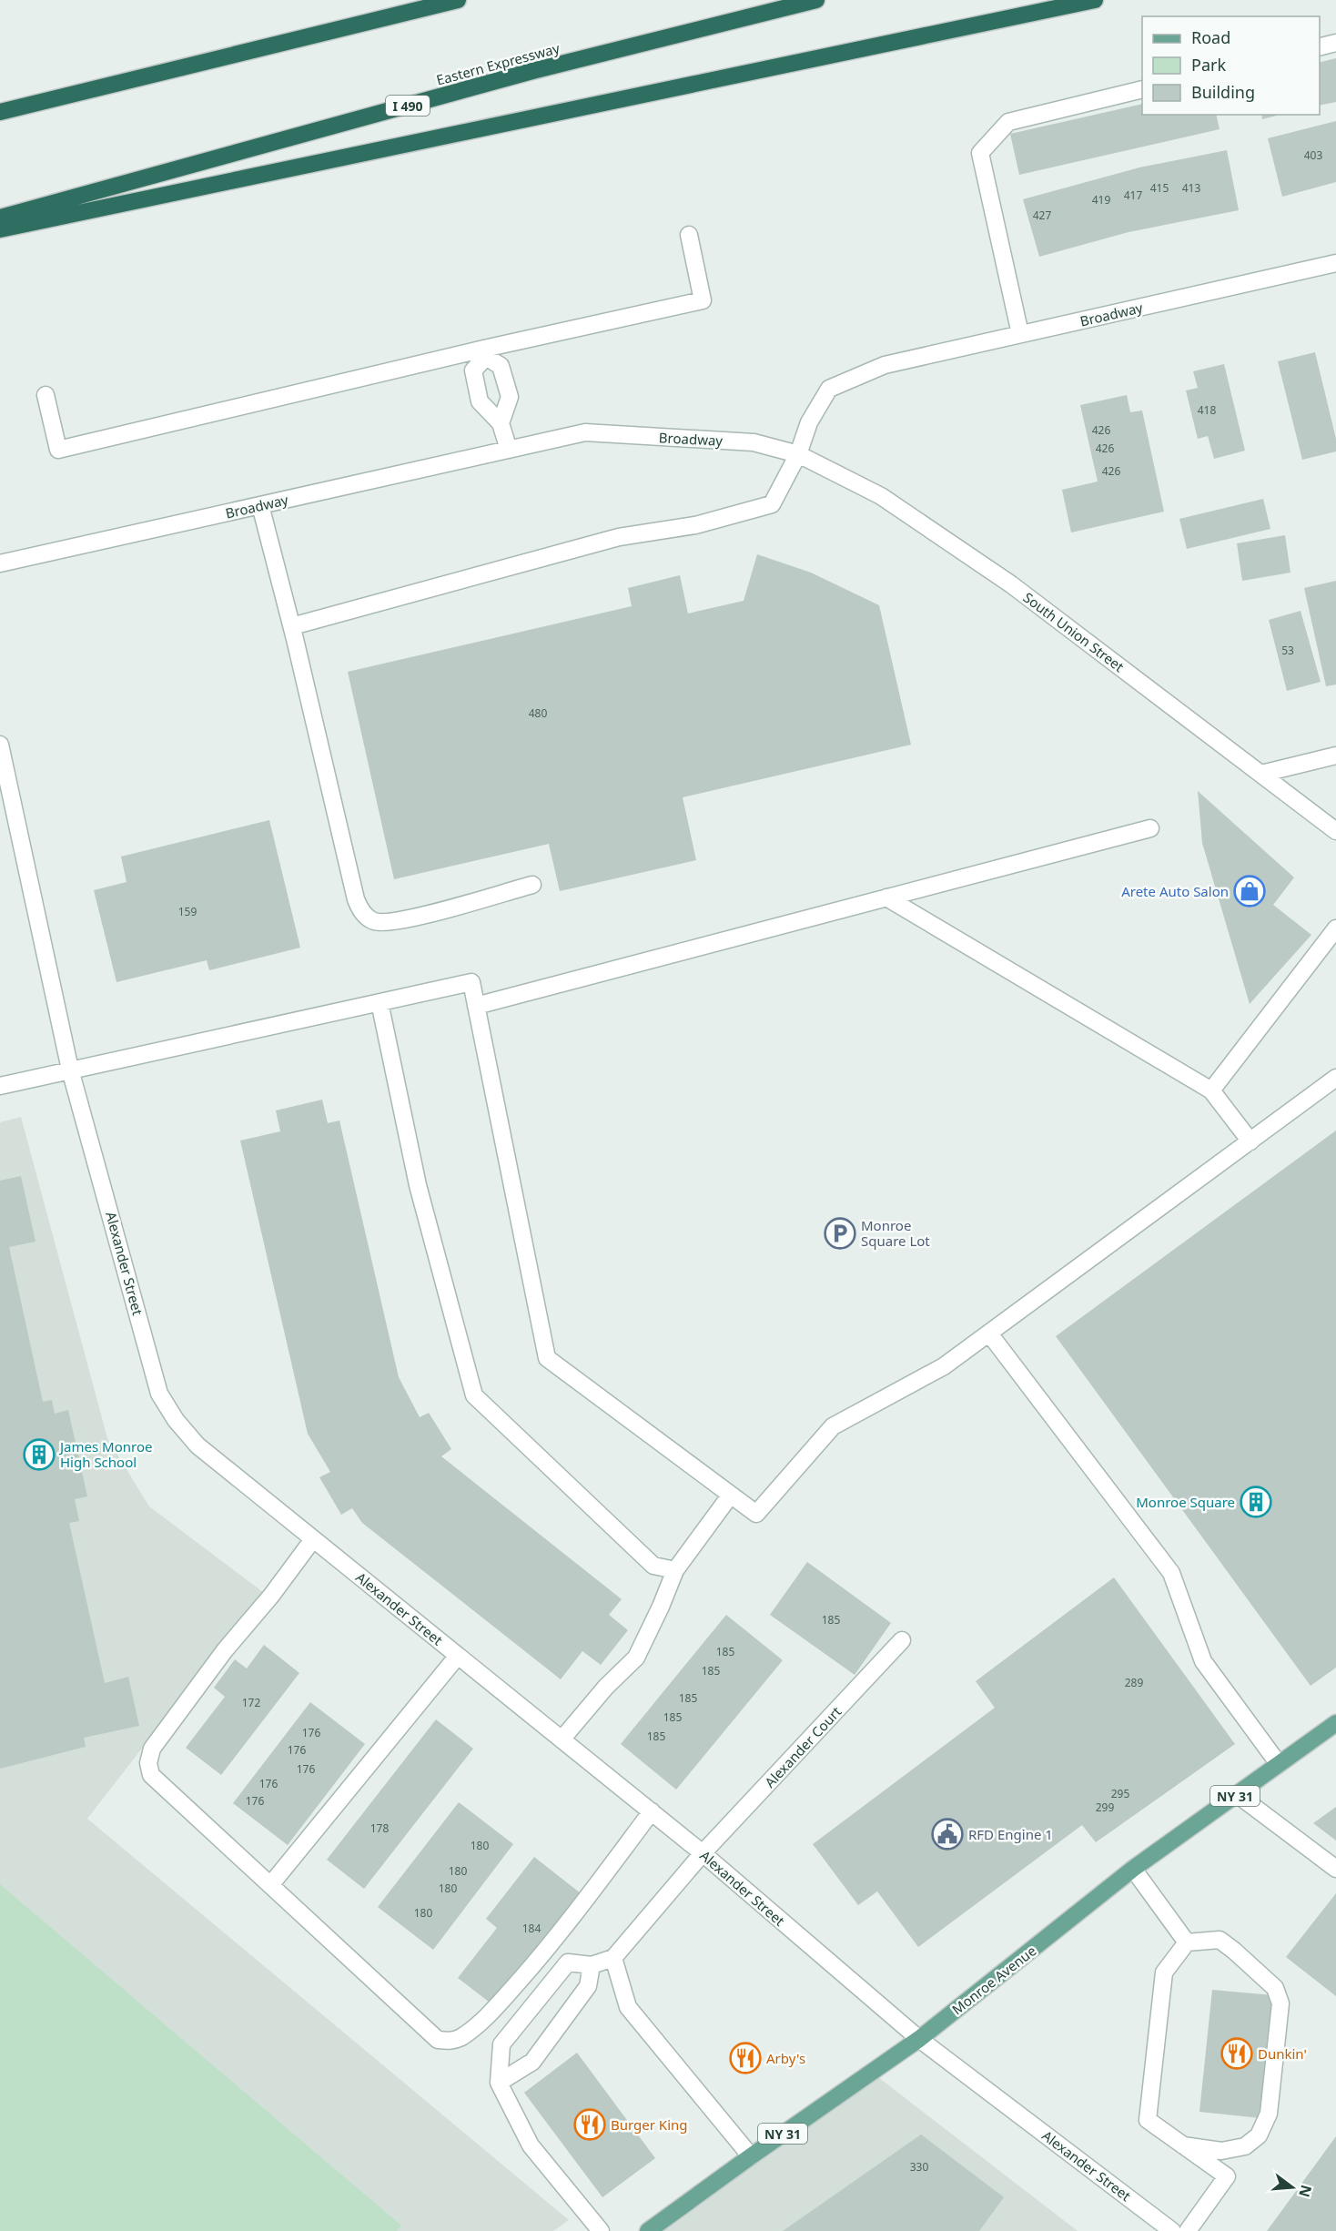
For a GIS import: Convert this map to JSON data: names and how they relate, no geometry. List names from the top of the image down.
{
  "streets": {
    "highway": ["Eastern Expressway", "I 490"],
    "main road": ["NY 31", "Monroe Avenue"],
    "street": [
      "Broadway",
      "South Union Street",
      "Alexander Street",
      "Alexander Court"
    ]
  },
  "crossings": [
    ["Broadway", "South Union Street"],
    ["Alexander Street", "Alexander Court"],
    ["Alexander Street", "Monroe Avenue"]
  ],
  "places": {
    "shop": ["Arete Auto Salon"],
    "parking": ["Monroe Square Lot"],
    "building": ["James Monroe High School", "Monroe Square"],
    "public building": ["RFD Engine 1"],
    "restaurant": ["Dunkin'", "Arby's", "Burger King"]
  },
  "house_numbers": [
    "403",
    "415",
    "413",
    "417",
    "419",
    "427",
    "418",
    "426",
    "426",
    "426",
    "53",
    "480",
    "159",
    "185",
    "185",
    "185",
    "289",
    "185",
    "172",
    "185",
    "176",
    "185",
    "176",
    "176",
    "176",
    "295",
    "176",
    "299",
    "178",
    "180",
    "180",
    "180",
    "180",
    "184",
    "330"
  ],
  "legend": ["Road", "Park", "Building"],
  "north": "right"
}
